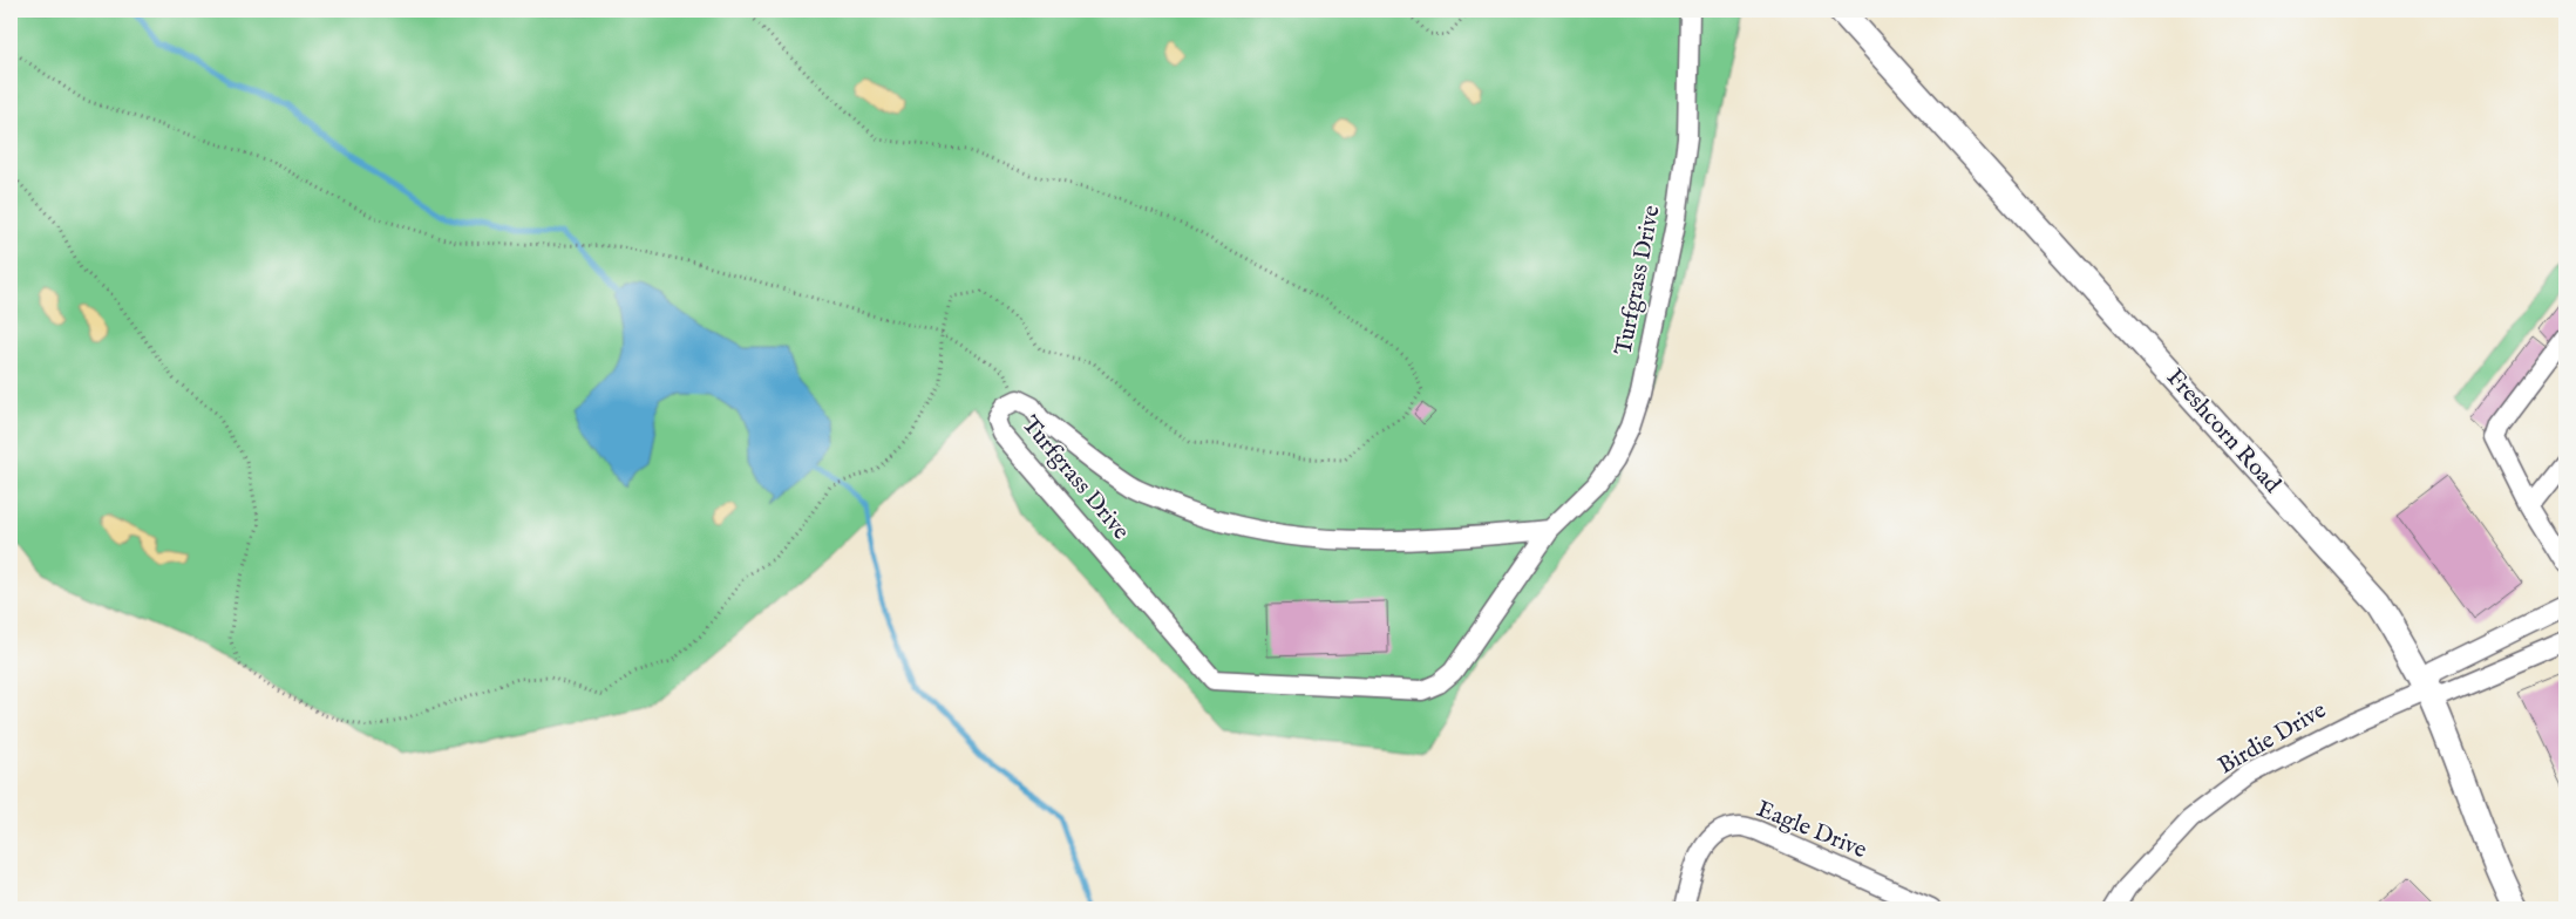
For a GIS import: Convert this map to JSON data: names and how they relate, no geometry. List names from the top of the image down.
{
  "streets": {
    "street": [
      "Turfgrass Drive",
      "Freshcorn Road",
      "Birdie Drive",
      "Eagle Drive"
    ]
  },
  "crossings": [
    ["Freshcorn Road", "Birdie Drive"]
  ]
}
